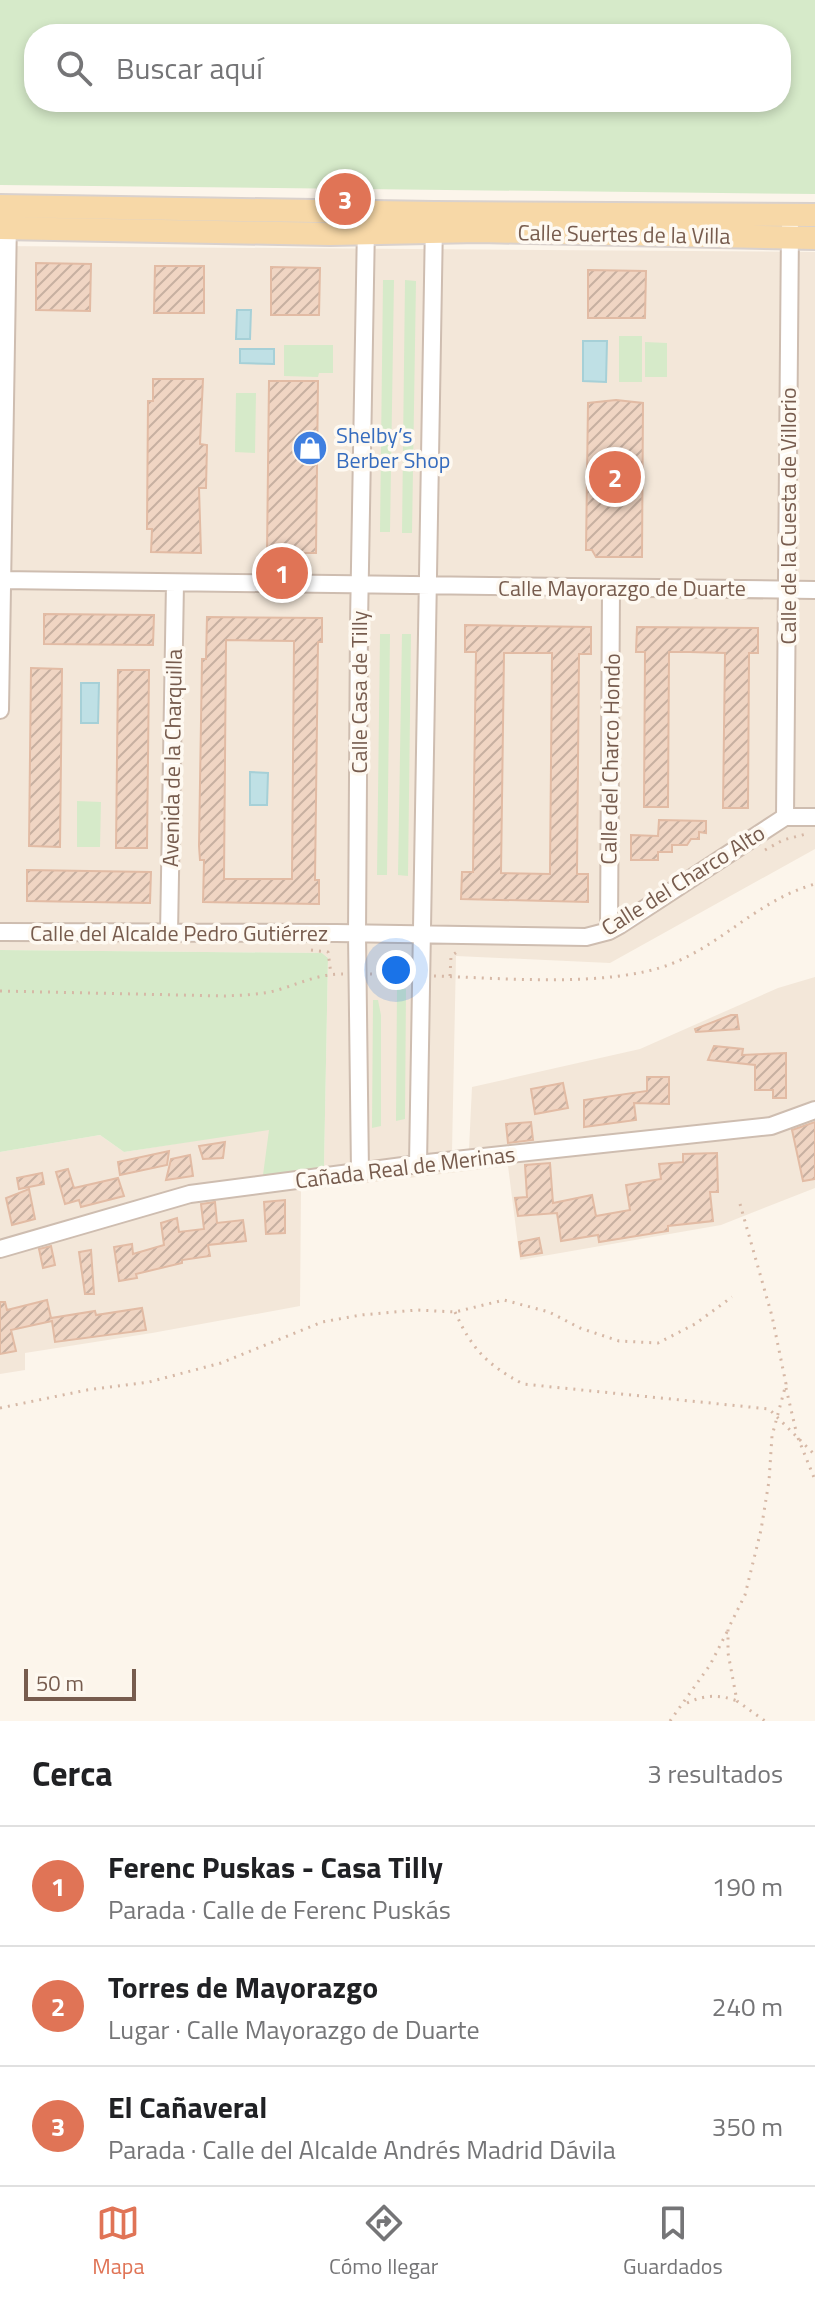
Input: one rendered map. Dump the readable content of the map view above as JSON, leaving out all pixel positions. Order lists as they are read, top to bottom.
{
  "streets": {
    "main road": ["Calle Suertes de la Villa"],
    "street": [
      "Calle de la Cuesta de Villorio",
      "Calle Mayorazgo de Duarte",
      "Calle Casa de Tilly",
      "Avenida de la Charquilla",
      "Calle del Charco Hondo",
      "Calle del Charco Alto",
      "Calle del Alcalde Pedro Gutiérrez",
      "Cañada Real de Merinas"
    ]
  },
  "crossings": [
    ["Calle Suertes de la Villa", "Calle de la Cuesta de Villorio"],
    ["Calle Suertes de la Villa", "Calle Casa de Tilly"],
    ["Calle de la Cuesta de Villorio", "Calle Mayorazgo de Duarte"],
    ["Calle de la Cuesta de Villorio", "Calle del Charco Alto"],
    ["Calle Mayorazgo de Duarte", "Calle Casa de Tilly"],
    ["Calle Mayorazgo de Duarte", "Avenida de la Charquilla"],
    ["Calle Mayorazgo de Duarte", "Calle del Charco Hondo"],
    ["Calle Casa de Tilly", "Calle del Charco Alto"],
    ["Calle Casa de Tilly", "Calle del Alcalde Pedro Gutiérrez"],
    ["Calle Casa de Tilly", "Cañada Real de Merinas"],
    ["Avenida de la Charquilla", "Calle del Alcalde Pedro Gutiérrez"],
    ["Calle del Charco Hondo", "Calle del Charco Alto"],
    ["Calle del Charco Alto", "Calle del Alcalde Pedro Gutiérrez"]
  ],
  "places": {
    "shop": ["Shelby’s Berber Shop"]
  },
  "scale_bar": "50 m",
  "page": {
    "search": "Buscar aquí",
    "pins": ["3", "2", "1"],
    "scale": "50 m",
    "heading": ["Cerca", "3 resultados"],
    "list": [
      {
        "mark": "1",
        "name": "Ferenc Puskas - Casa Tilly",
        "note": "Parada · Calle de Ferenc Puskás",
        "value": "190 m"
      },
      {
        "mark": "2",
        "name": "Torres de Mayorazgo",
        "note": "Lugar · Calle Mayorazgo de Duarte",
        "value": "240 m"
      },
      {
        "mark": "3",
        "name": "El Cañaveral",
        "note": "Parada · Calle del Alcalde Andrés Madrid Dávila",
        "value": "350 m"
      }
    ],
    "nav": ["Mapa", "Cómo llegar", "Guardados"]
  }
}
